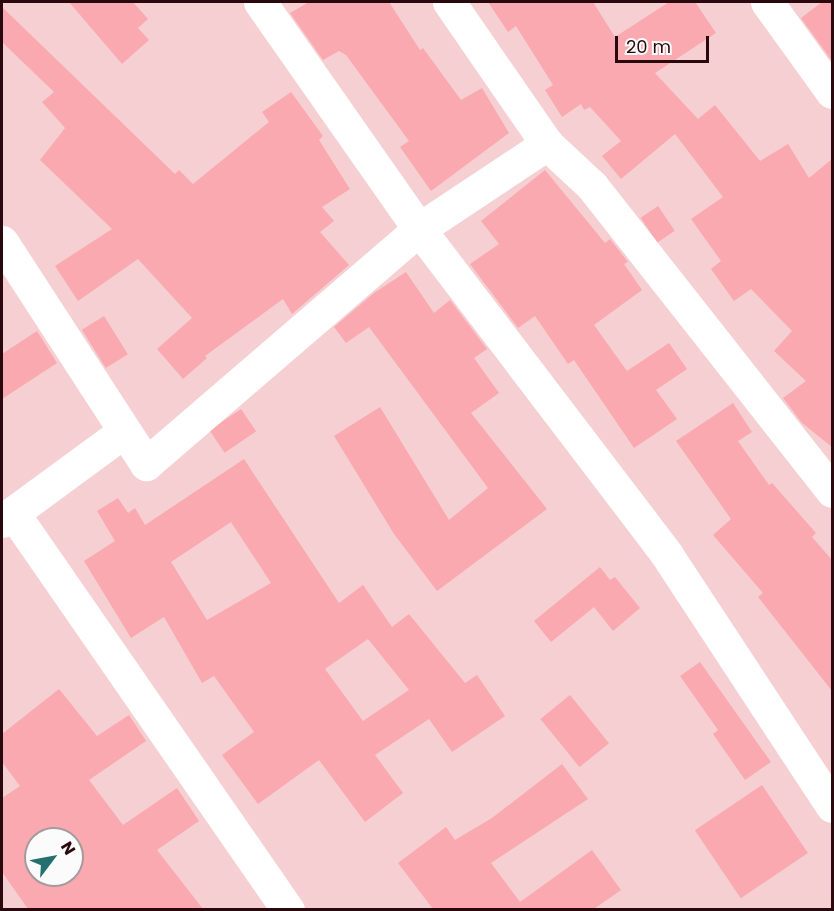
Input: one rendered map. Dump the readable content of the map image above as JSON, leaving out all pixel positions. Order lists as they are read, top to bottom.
{
  "scale_bar": "20 m",
  "north": "top right"
}
